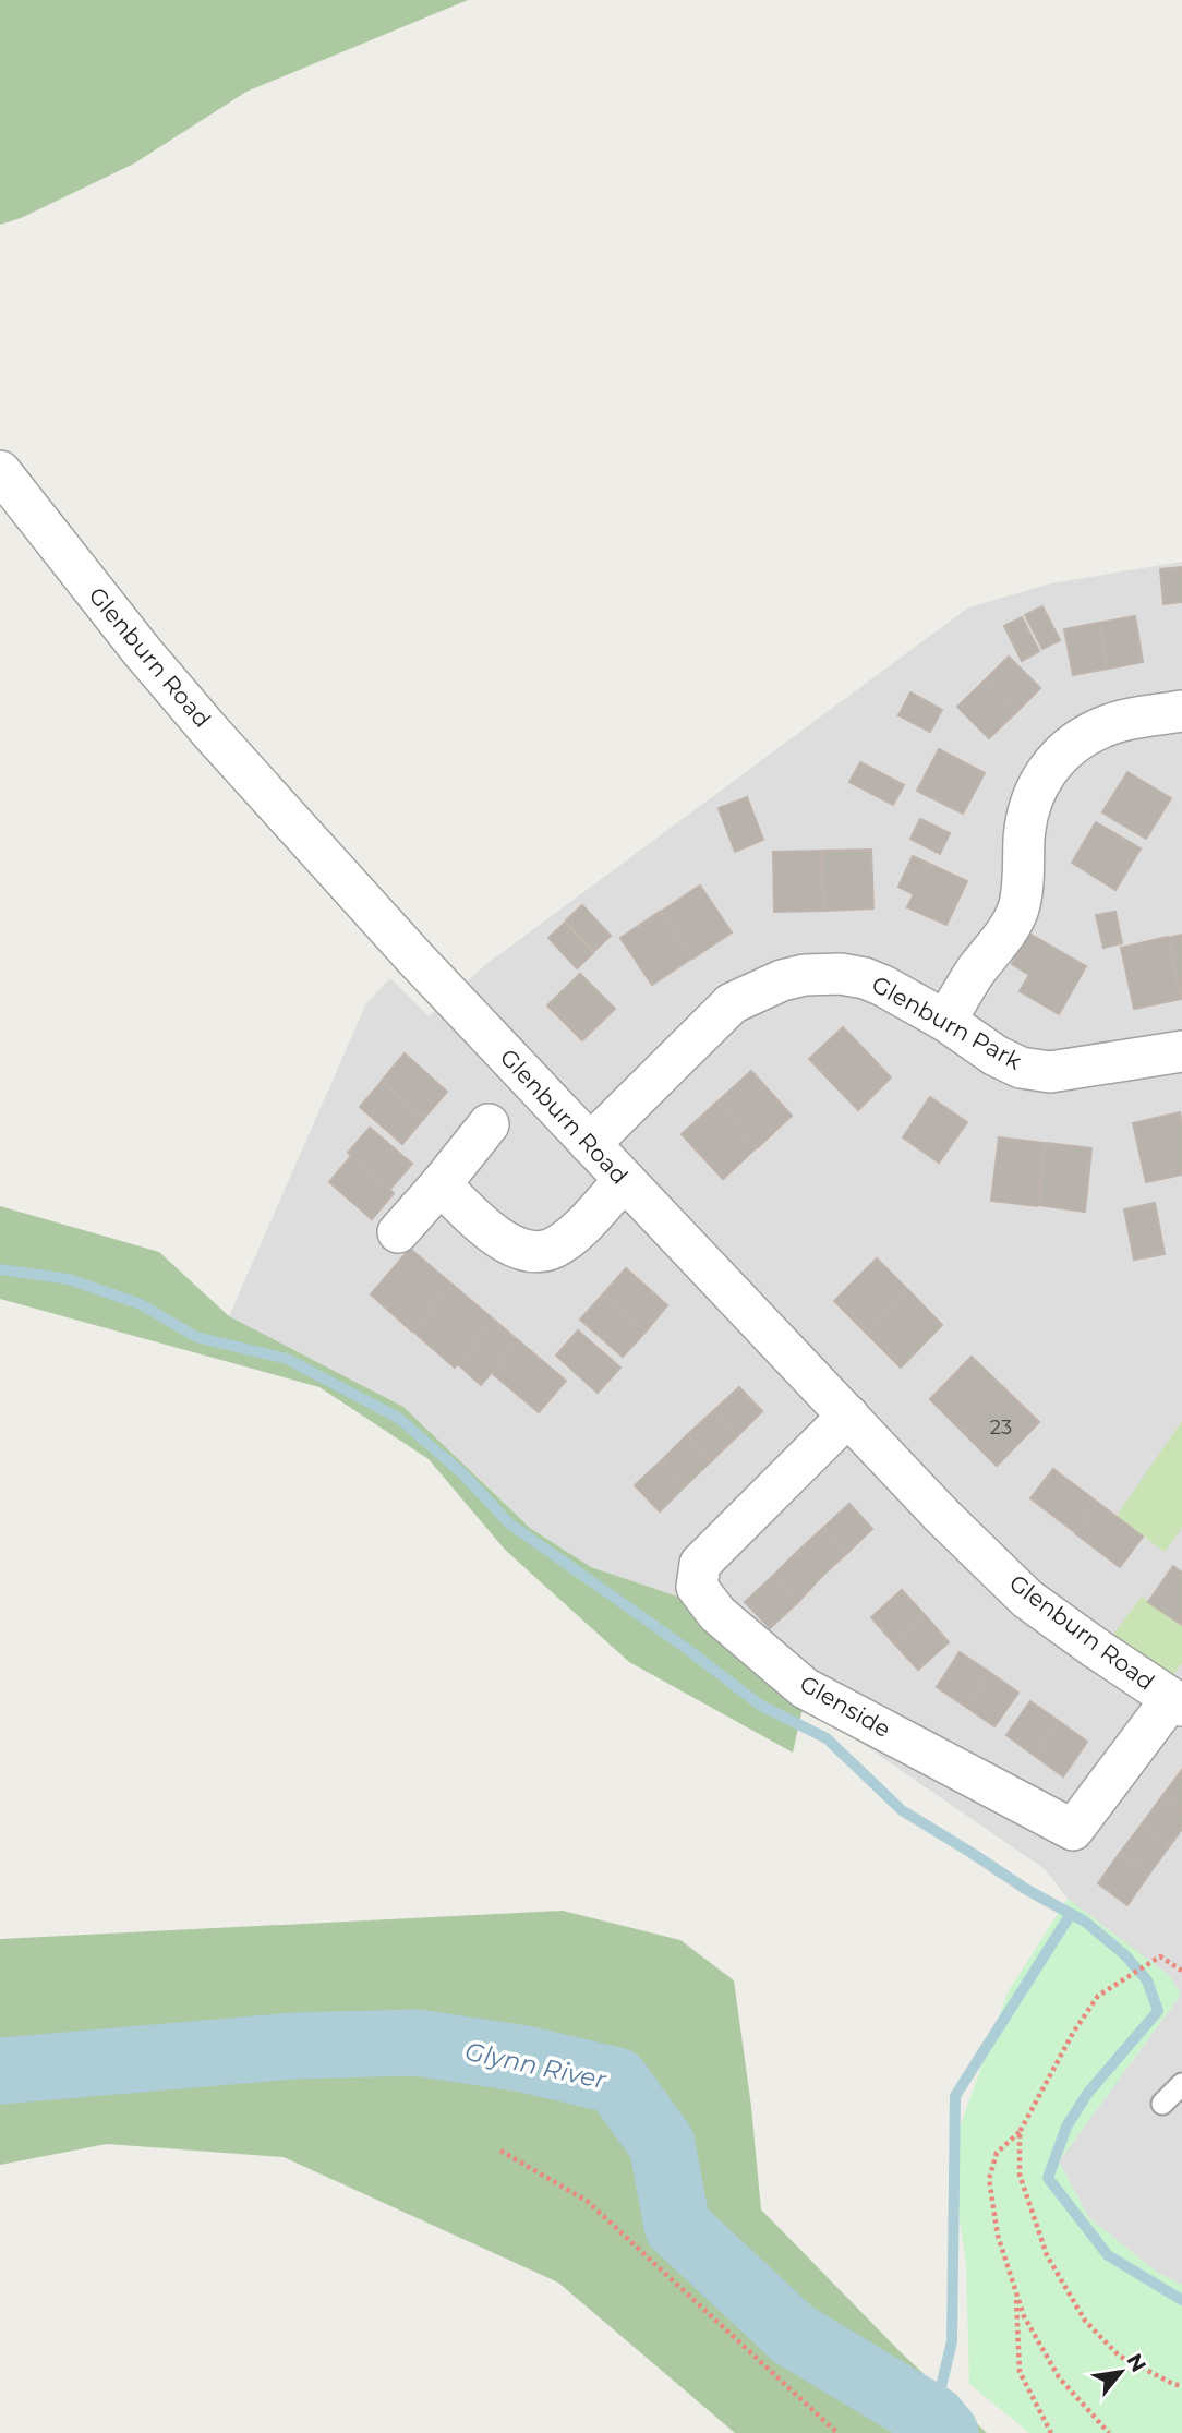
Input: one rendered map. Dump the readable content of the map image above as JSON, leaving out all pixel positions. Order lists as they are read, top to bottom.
{
  "streets": {
    "street": ["Glenburn Road", "Glenburn Park", "Glenside"]
  },
  "crossings": [
    ["Glenburn Road", "Glenburn Park"],
    ["Glenburn Road", "Glenside"]
  ],
  "water": ["Glynn River"],
  "house_numbers": ["23"],
  "north": "top right"
}
